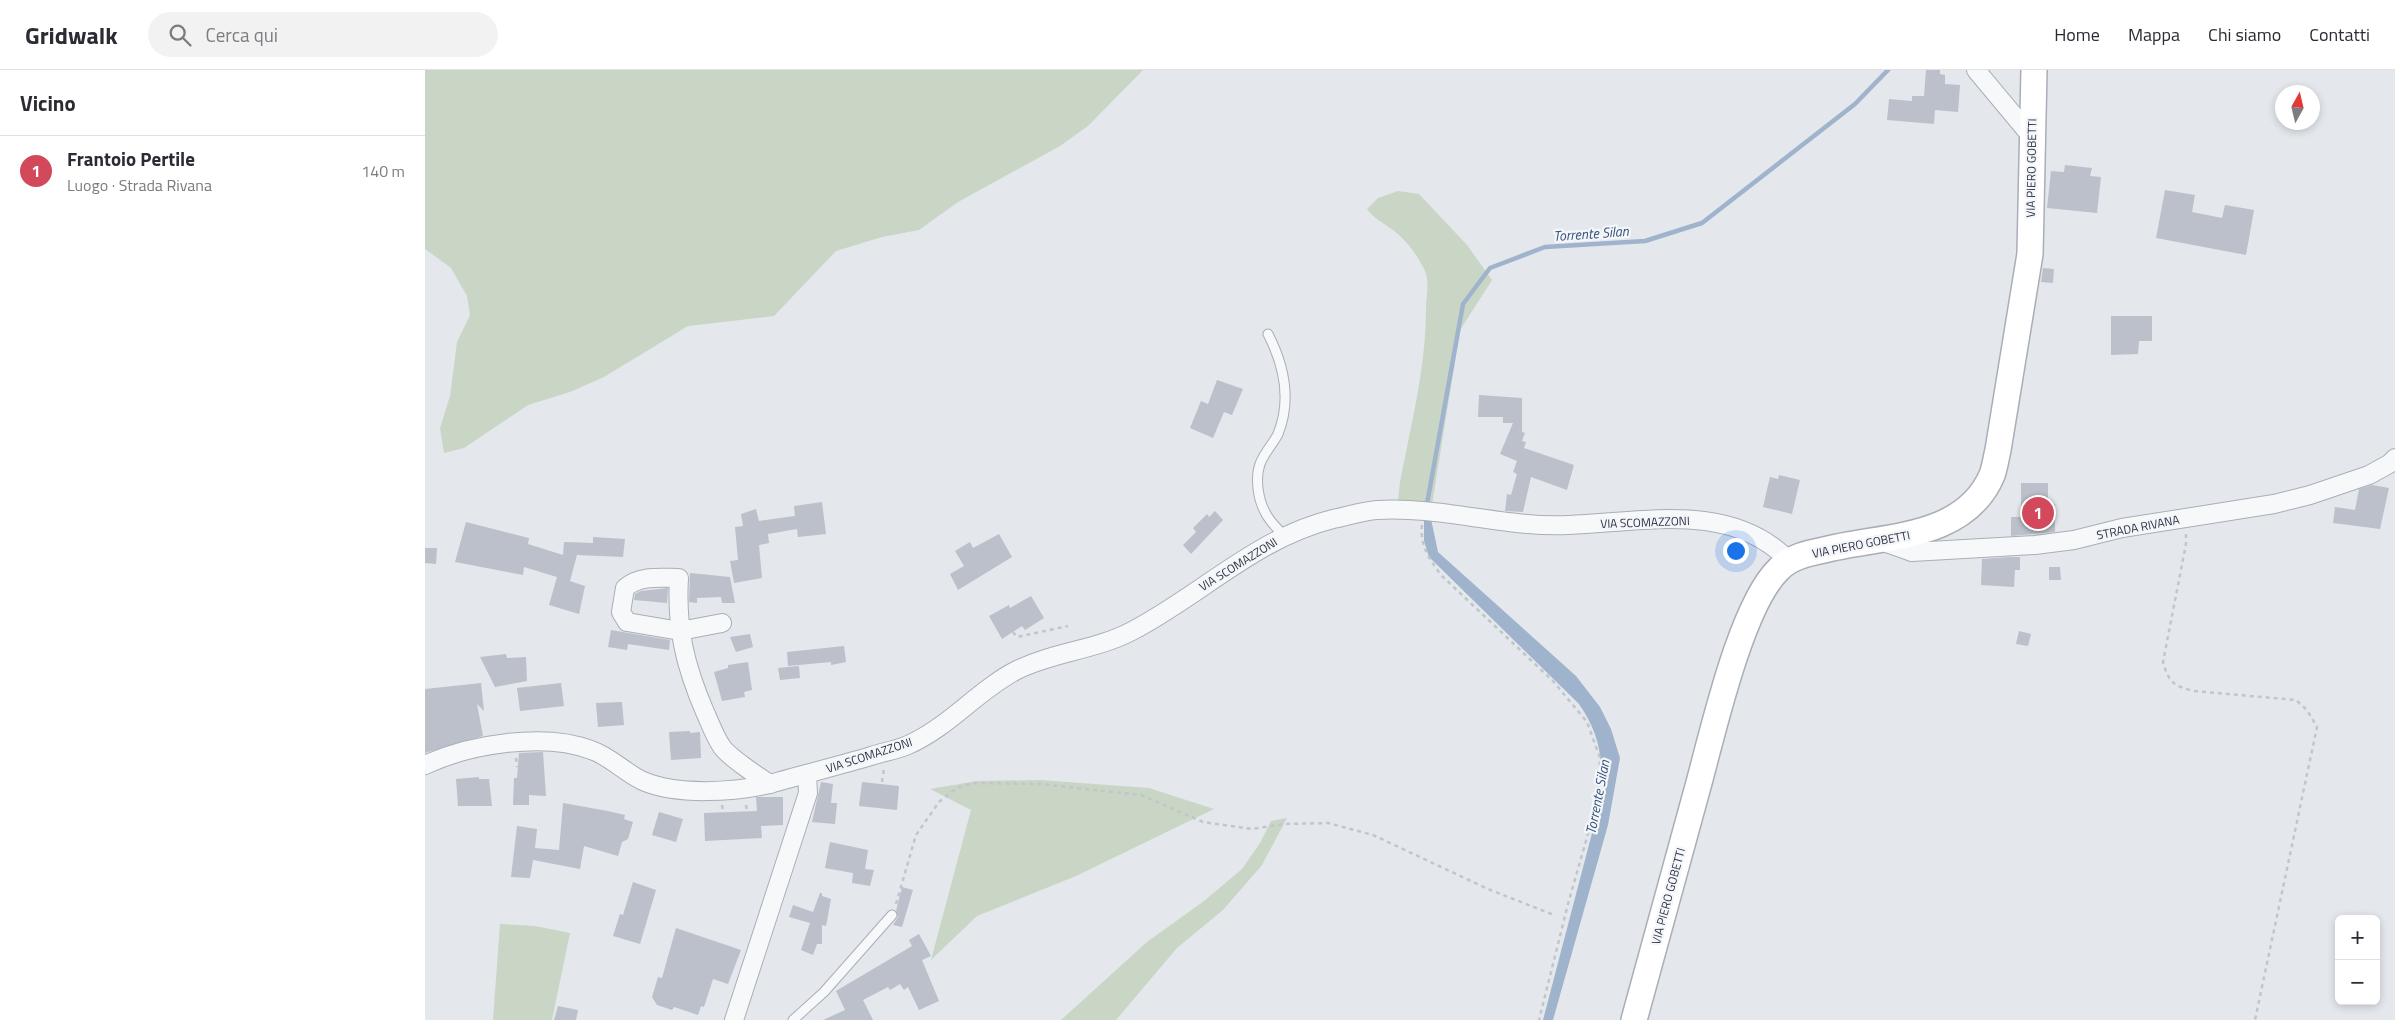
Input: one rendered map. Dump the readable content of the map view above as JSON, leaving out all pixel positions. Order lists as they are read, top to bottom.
{
  "streets": {
    "street": ["VIA PIERO GOBETTI", "VIA SCOMAZZONI", "STRADA RIVANA"]
  },
  "crossings": [
    ["VIA PIERO GOBETTI", "VIA SCOMAZZONI"],
    ["VIA PIERO GOBETTI", "STRADA RIVANA"]
  ],
  "water": ["Torrente Silan"],
  "north": "top",
  "page": {
    "header": "Gridwalk",
    "search": "Cerca qui",
    "nav": [
      "Home",
      "Mappa",
      "Chi siamo",
      "Contatti"
    ],
    "heading": "Vicino",
    "list": [
      {
        "mark": "1",
        "name": "Frantoio Pertile",
        "note": "Luogo · Strada Rivana",
        "value": "140 m"
      }
    ],
    "pins": "1",
    "map_buttons": ["+", "−"]
  }
}
